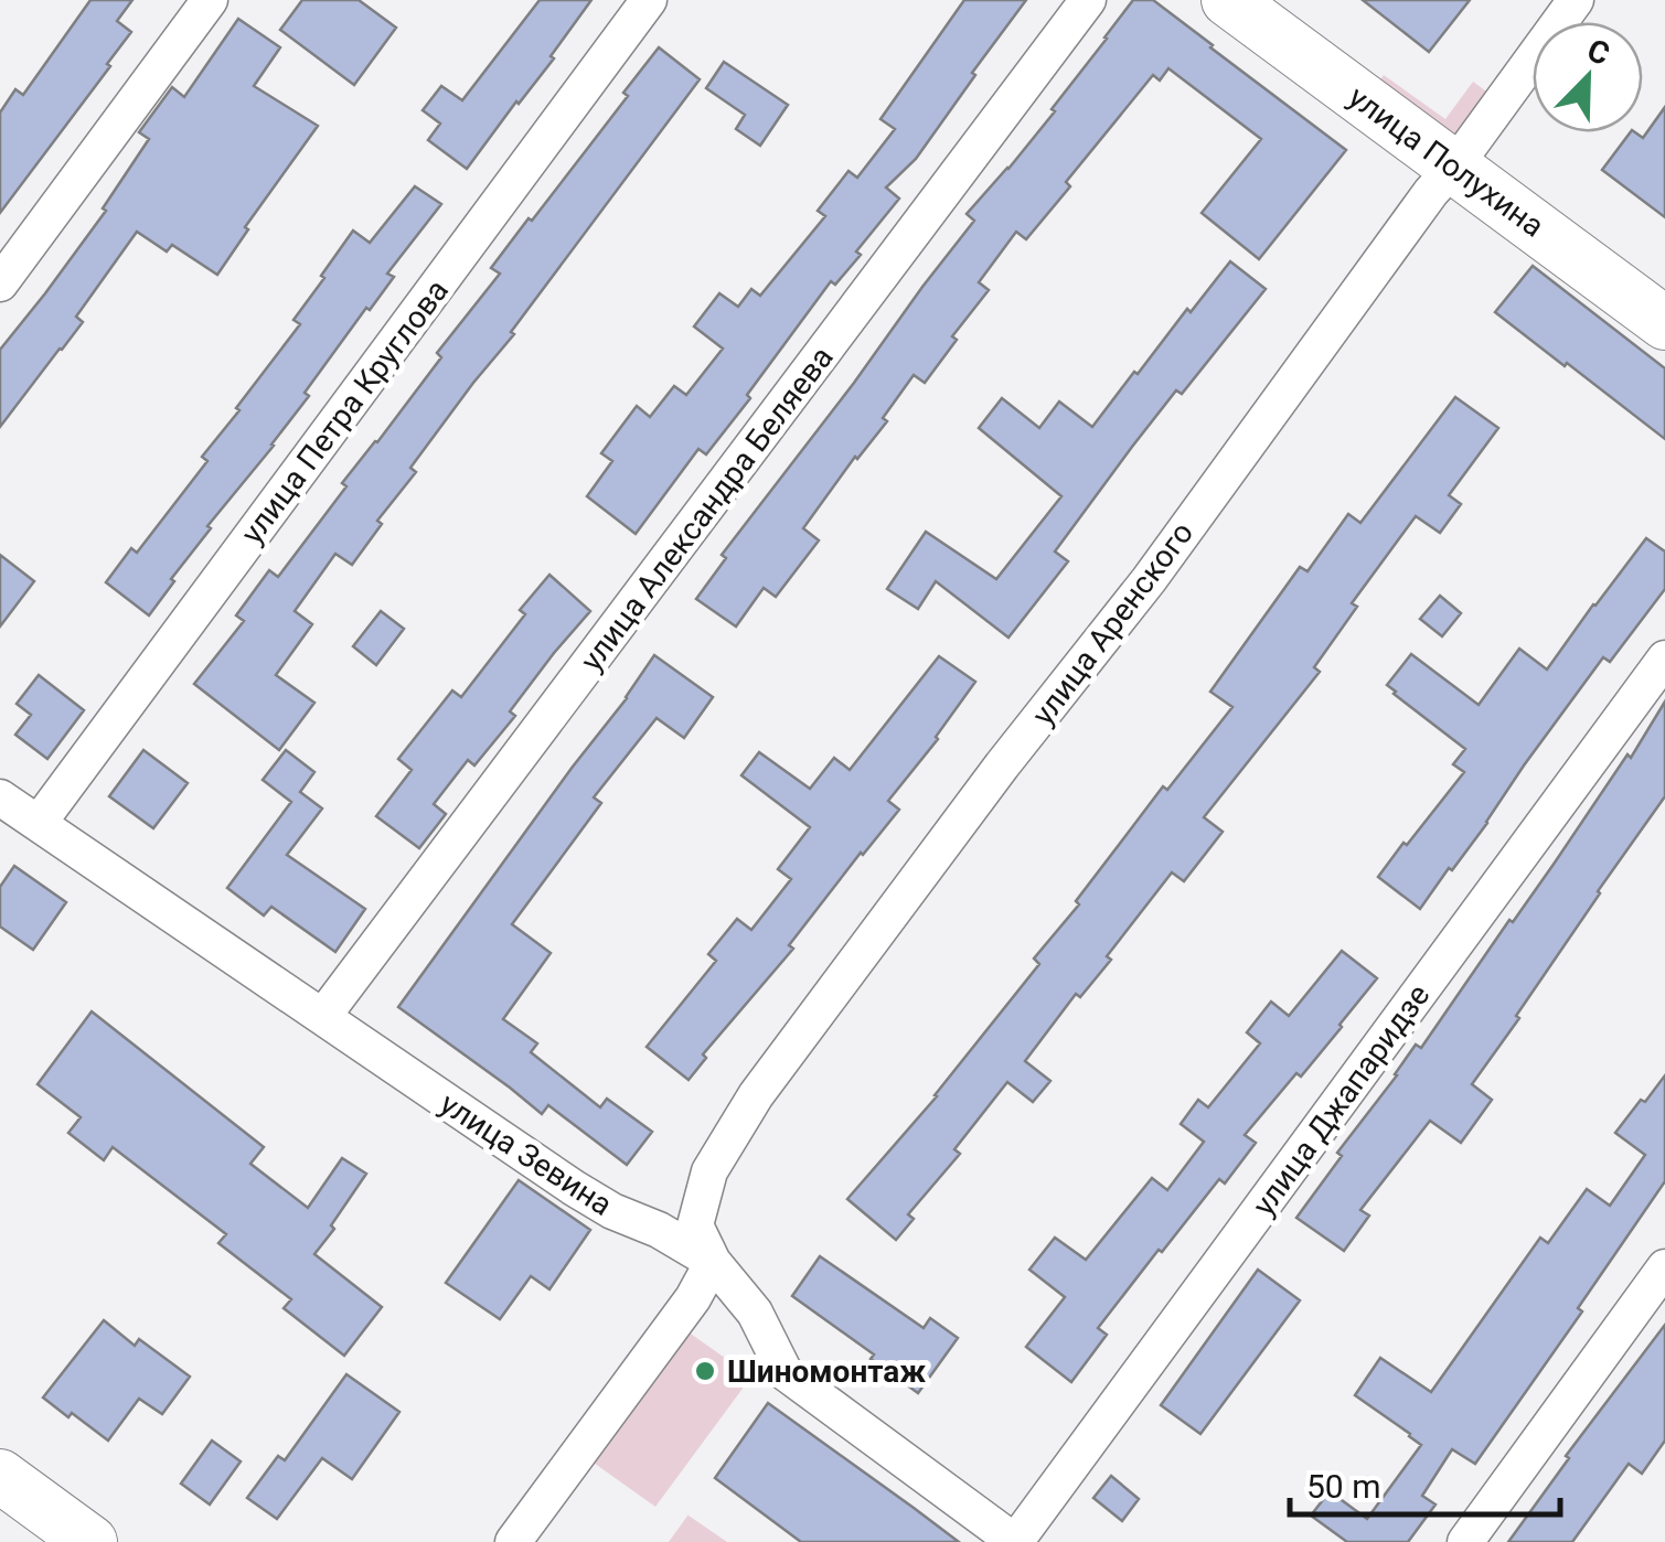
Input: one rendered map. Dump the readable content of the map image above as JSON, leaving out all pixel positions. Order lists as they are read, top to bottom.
{
  "streets": {
    "main road": ["улица Полухина"],
    "street": [
      "улица Петра Круглова",
      "улица Александра Беляева",
      "улица Аренского",
      "улица Джапаридзе",
      "улица Зевина"
    ]
  },
  "crossings": [
    ["улица Полухина", "улица Аренского"],
    ["улица Петра Круглова", "улица Зевина"],
    ["улица Александра Беляева", "улица Зевина"],
    ["улица Аренского", "улица Зевина"],
    ["улица Джапаридзе", "улица Зевина"]
  ],
  "places": ["Шиномонтаж"],
  "scale_bar": "50 m",
  "north": "top right"
}
